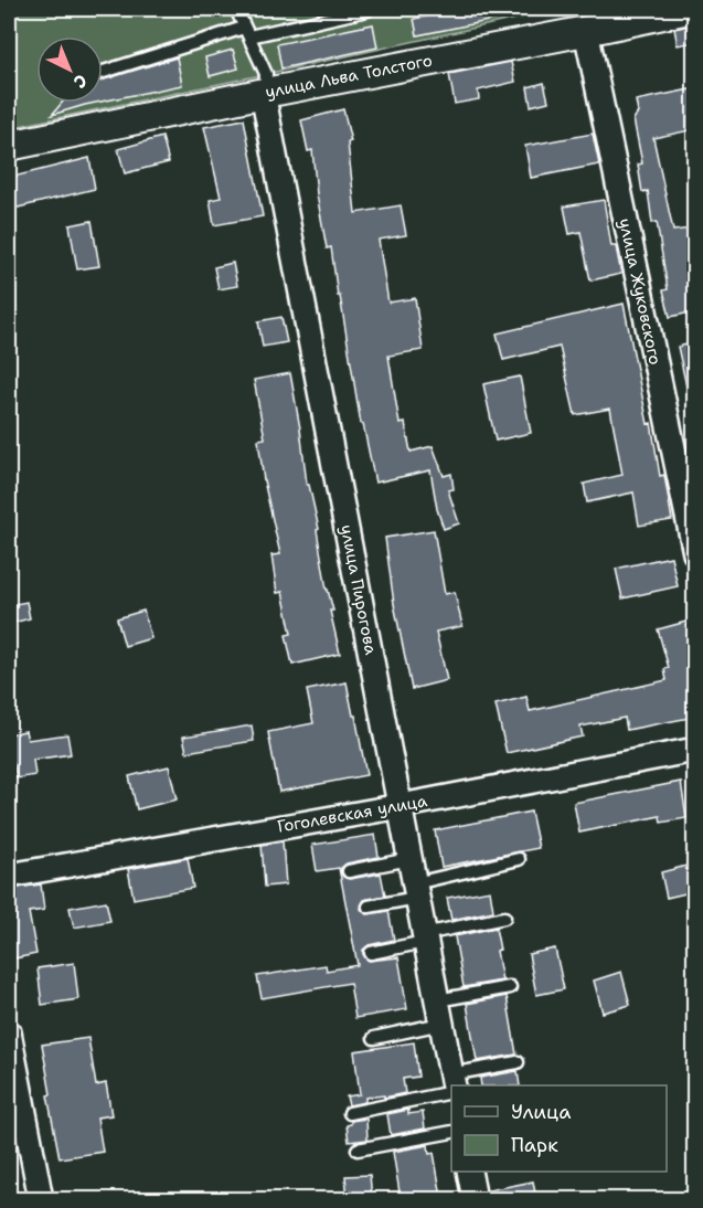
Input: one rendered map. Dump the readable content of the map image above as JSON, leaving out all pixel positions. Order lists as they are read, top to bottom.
{
  "streets": {
    "street": [
      "улица Льва Толстого",
      "улица Жуковского",
      "улица Пирогова",
      "Гоголевская улица"
    ]
  },
  "crossings": [
    ["улица Льва Толстого", "улица Жуковского"],
    ["улица Льва Толстого", "улица Пирогова"],
    ["улица Пирогова", "Гоголевская улица"]
  ],
  "legend": ["Улица", "Парк"],
  "north": "bottom right"
}
